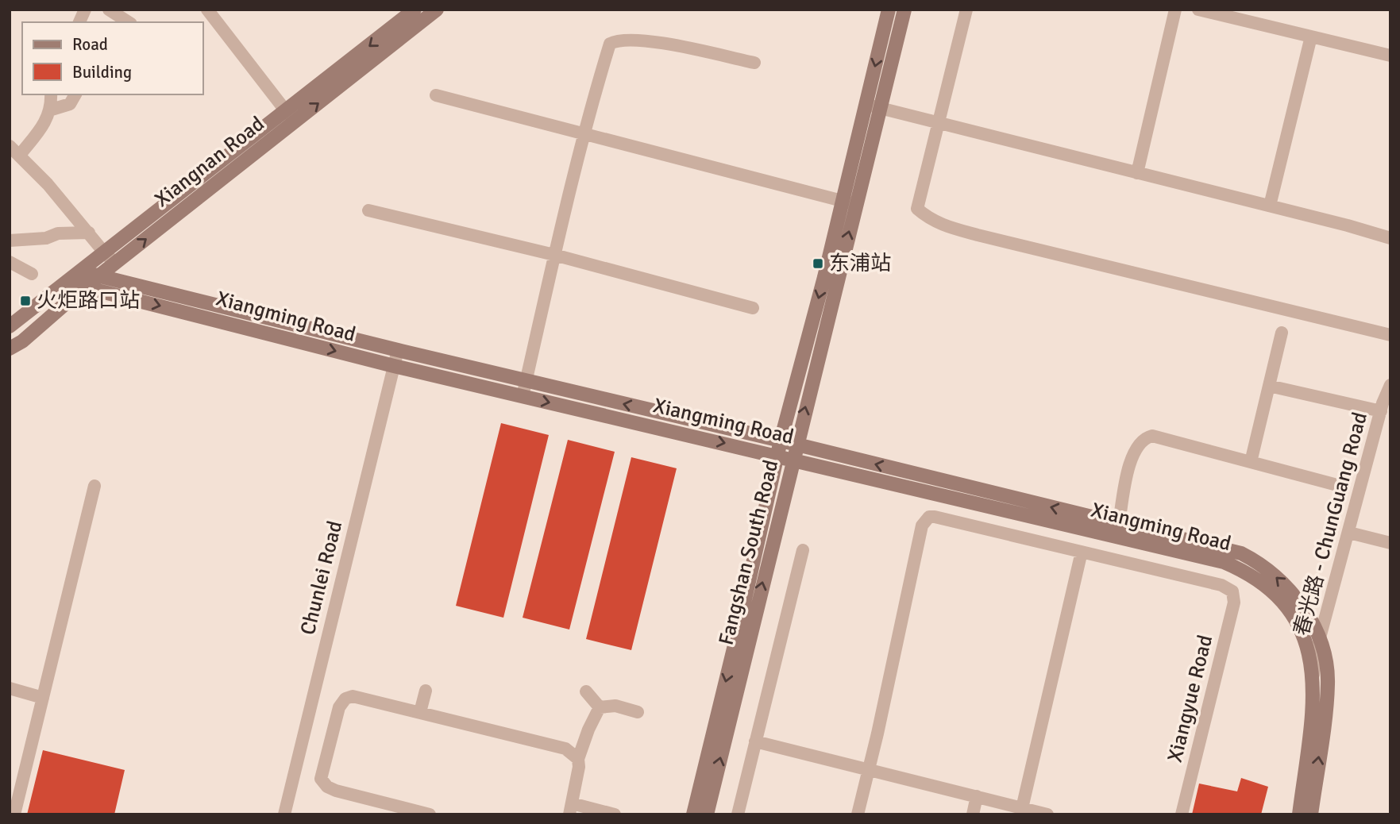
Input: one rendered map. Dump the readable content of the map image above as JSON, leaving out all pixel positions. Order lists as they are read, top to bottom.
{
  "streets": {
    "street": [
      "Xiangnan Road",
      "Xiangming Road",
      "春光路 - ChunGuang Road",
      "Fangshan South Road",
      "Chunlei Road",
      "Xiangyue Road"
    ]
  },
  "crossings": [
    ["Xiangnan Road", "Xiangming Road"],
    ["Xiangming Road", "春光路 - ChunGuang Road"],
    ["Xiangming Road", "Fangshan South Road"],
    ["Xiangming Road", "Chunlei Road"]
  ],
  "places": {
    "transit": ["东浦站", "火炬路口站"]
  },
  "legend": ["Road", "Building"]
}
